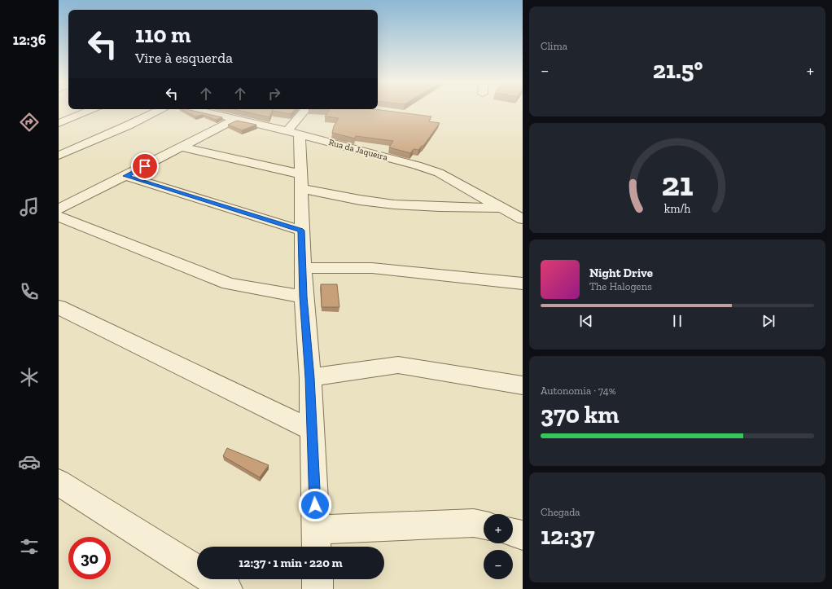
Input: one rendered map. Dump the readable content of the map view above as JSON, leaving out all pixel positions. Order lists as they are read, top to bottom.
{
  "streets": {
    "street": ["Rua da Jaqueira"]
  },
  "page": {
    "tabs": "12:36",
    "tile": [
      "Clima",
      ["Autonomia · 74%", "370 km"],
      ["Chegada", "12:37"]
    ],
    "turn": ["110 m", "Vire à esquerda"],
    "heat": ["−", "21.5°", "+"],
    "song": ["Night Drive", "The Halogens"],
    "map_buttons": ["+", "−"],
    "limit": "30",
    "trip": "12:37 · 1 min · 220 m",
    "gauge": ["21", "km/h"]
  }
}
